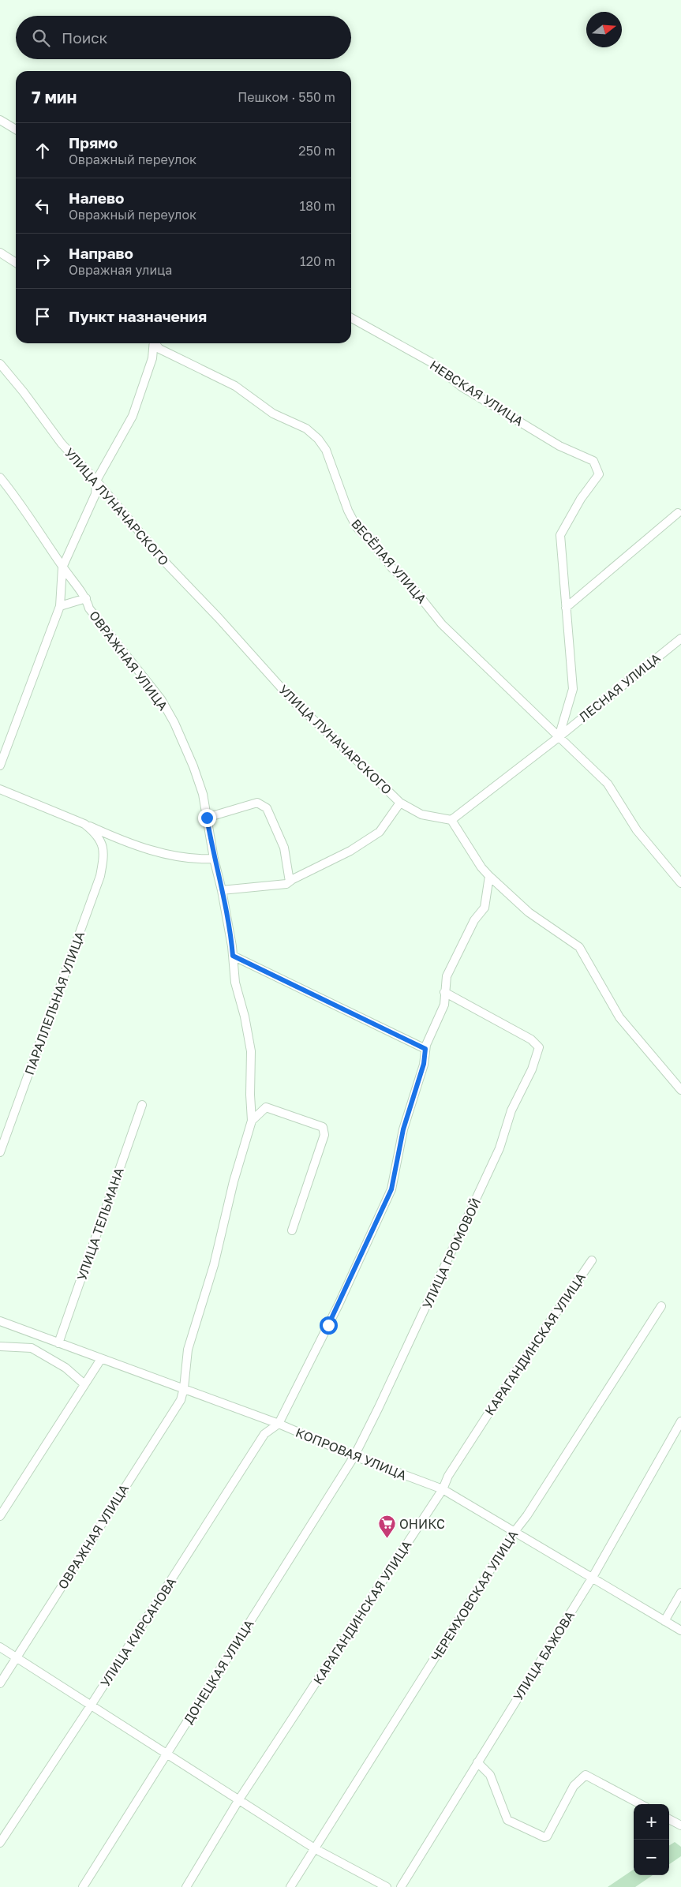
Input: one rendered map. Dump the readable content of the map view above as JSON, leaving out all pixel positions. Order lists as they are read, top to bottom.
{
  "streets": {
    "street": [
      "НЕВСКАЯ УЛИЦА",
      "УЛИЦА ЛУНАЧАРСКОГО",
      "ВЕСЁЛАЯ УЛИЦА",
      "ОВРАЖНАЯ УЛИЦА",
      "ЛЕСНАЯ УЛИЦА",
      "ПАРАЛЛЕЛЬНАЯ УЛИЦА",
      "УЛИЦА ТЕЛЬМАНА",
      "УЛИЦА ГРОМОВОЙ",
      "КАРАГАНДИНСКАЯ УЛИЦА",
      "КОПРОВАЯ УЛИЦА",
      "ЧЕРЕМХОВСКАЯ УЛИЦА",
      "УЛИЦА КИРСАНОВА",
      "УЛИЦА БАЖОВА",
      "ДОНЕЦКАЯ УЛИЦА"
    ]
  },
  "crossings": [
    ["УЛИЦА ЛУНАЧАРСКОГО", "ЛЕСНАЯ УЛИЦА"],
    ["ВЕСЁЛАЯ УЛИЦА", "ЛЕСНАЯ УЛИЦА"],
    ["ОВРАЖНАЯ УЛИЦА", "КОПРОВАЯ УЛИЦА"],
    ["УЛИЦА ТЕЛЬМАНА", "КОПРОВАЯ УЛИЦА"],
    ["УЛИЦА ГРОМОВОЙ", "КОПРОВАЯ УЛИЦА"],
    ["УЛИЦА ГРОМОВОЙ", "ДОНЕЦКАЯ УЛИЦА"],
    ["КАРАГАНДИНСКАЯ УЛИЦА", "КОПРОВАЯ УЛИЦА"],
    ["КОПРОВАЯ УЛИЦА", "ЧЕРЕМХОВСКАЯ УЛИЦА"],
    ["КОПРОВАЯ УЛИЦА", "УЛИЦА КИРСАНОВА"],
    ["КОПРОВАЯ УЛИЦА", "УЛИЦА БАЖОВА"],
    ["КОПРОВАЯ УЛИЦА", "ДОНЕЦКАЯ УЛИЦА"]
  ],
  "places": {
    "supermarket": ["ОНИКС"]
  },
  "north": "right",
  "page": {
    "search": "Поиск",
    "heading": ["7 мин", "Пешком · 550 m"],
    "list": [
      ["Прямо", "Овражный переулок", "250 m"],
      ["Налево", "Овражный переулок", "180 m"],
      ["Направо", "Овражная улица", "120 m"],
      "Пункт назначения"
    ],
    "map_buttons": ["+", "−"]
  }
}
